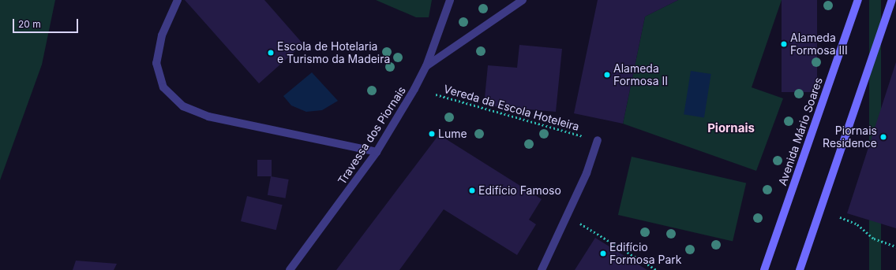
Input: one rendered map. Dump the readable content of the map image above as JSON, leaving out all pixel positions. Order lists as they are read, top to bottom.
{
  "streets": {
    "main road": ["Avenida Mário Soares"],
    "street": ["Travessa dos Piornais"],
    "path": ["Vereda da Escola Hoteleira"]
  },
  "districts": ["Piornais"],
  "places": [
    "Alameda Formosa III",
    "Escola de Hotelaria e Turismo da Madeira",
    "Alameda Formosa II",
    "Lume",
    "Piornais Residence",
    "Edifício Famoso",
    "Edifício Formosa Park"
  ],
  "scale_bar": "20 m"
}
